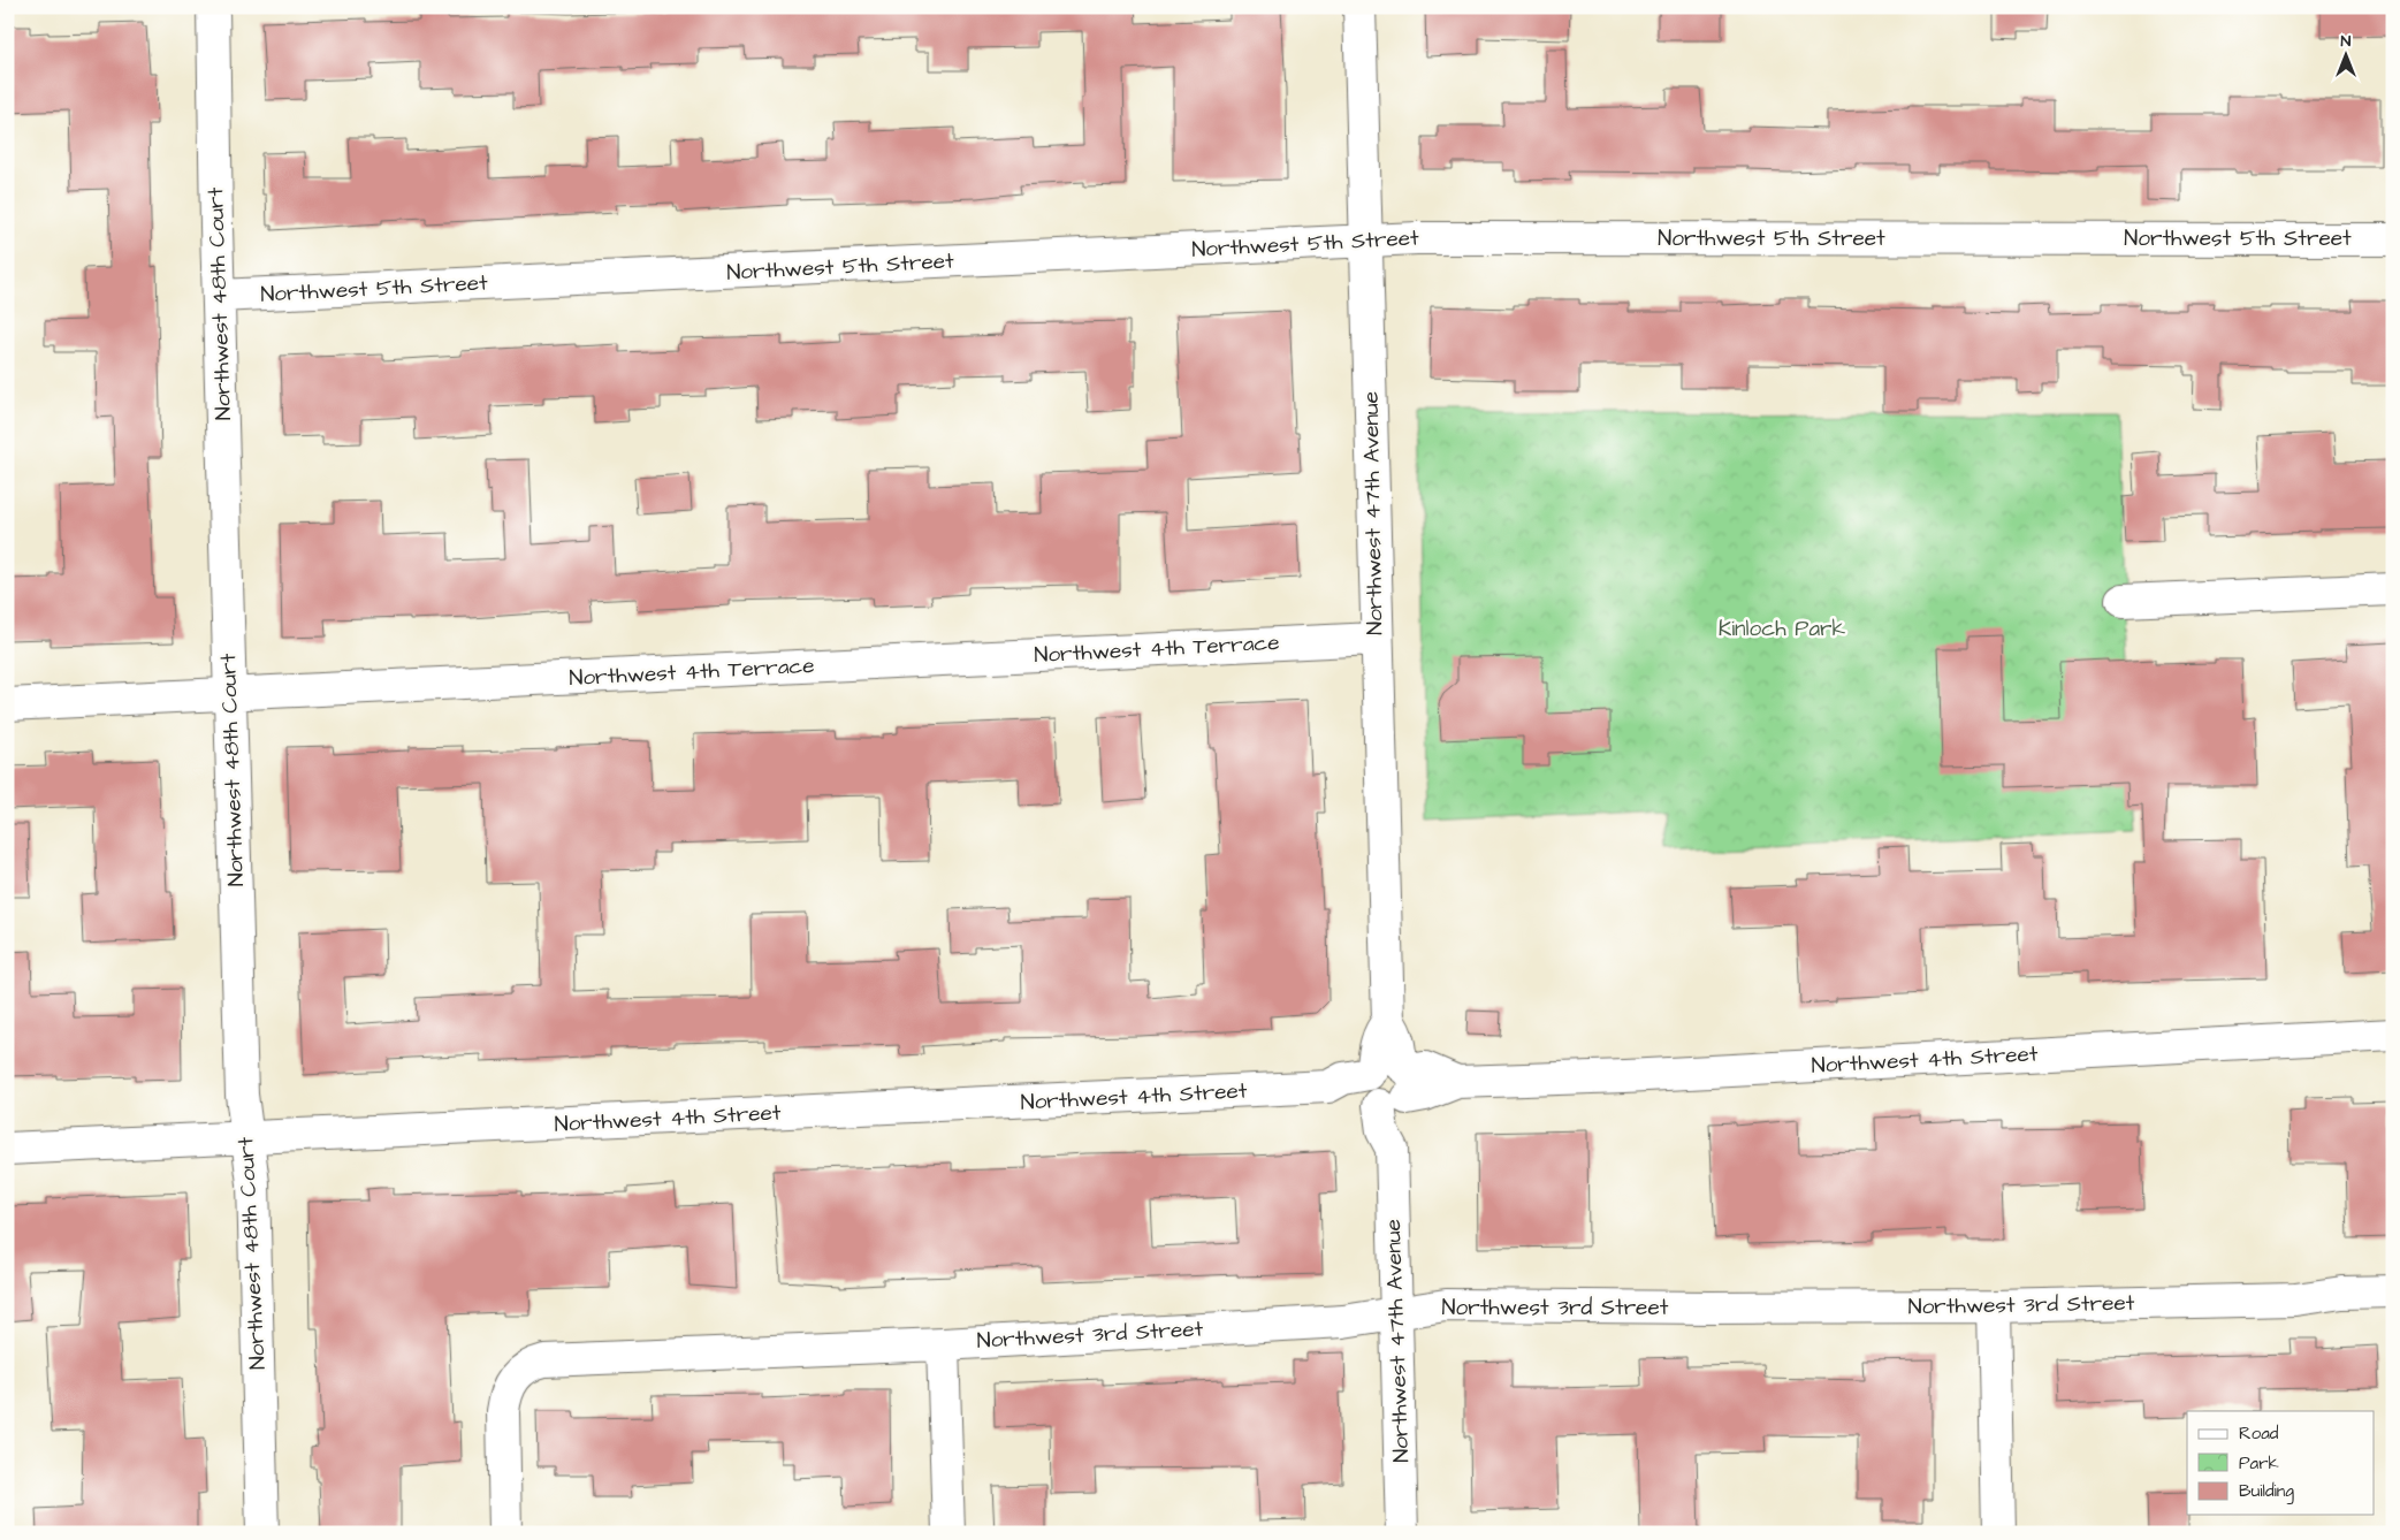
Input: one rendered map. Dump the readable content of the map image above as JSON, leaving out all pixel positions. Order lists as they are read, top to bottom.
{
  "streets": {
    "street": [
      "Northwest 5th Street",
      "Northwest 48th Court",
      "Northwest 47th Avenue",
      "Northwest 4th Terrace",
      "Northwest 4th Street",
      "Northwest 3rd Street"
    ]
  },
  "crossings": [
    ["Northwest 5th Street", "Northwest 48th Court"],
    ["Northwest 5th Street", "Northwest 47th Avenue"],
    ["Northwest 48th Court", "Northwest 4th Terrace"],
    ["Northwest 48th Court", "Northwest 4th Street"],
    ["Northwest 47th Avenue", "Northwest 4th Terrace"],
    ["Northwest 47th Avenue", "Northwest 4th Street"],
    ["Northwest 47th Avenue", "Northwest 3rd Street"]
  ],
  "parks": ["Kinloch Park"],
  "legend": ["Road", "Park", "Building"],
  "north": "top"
}
